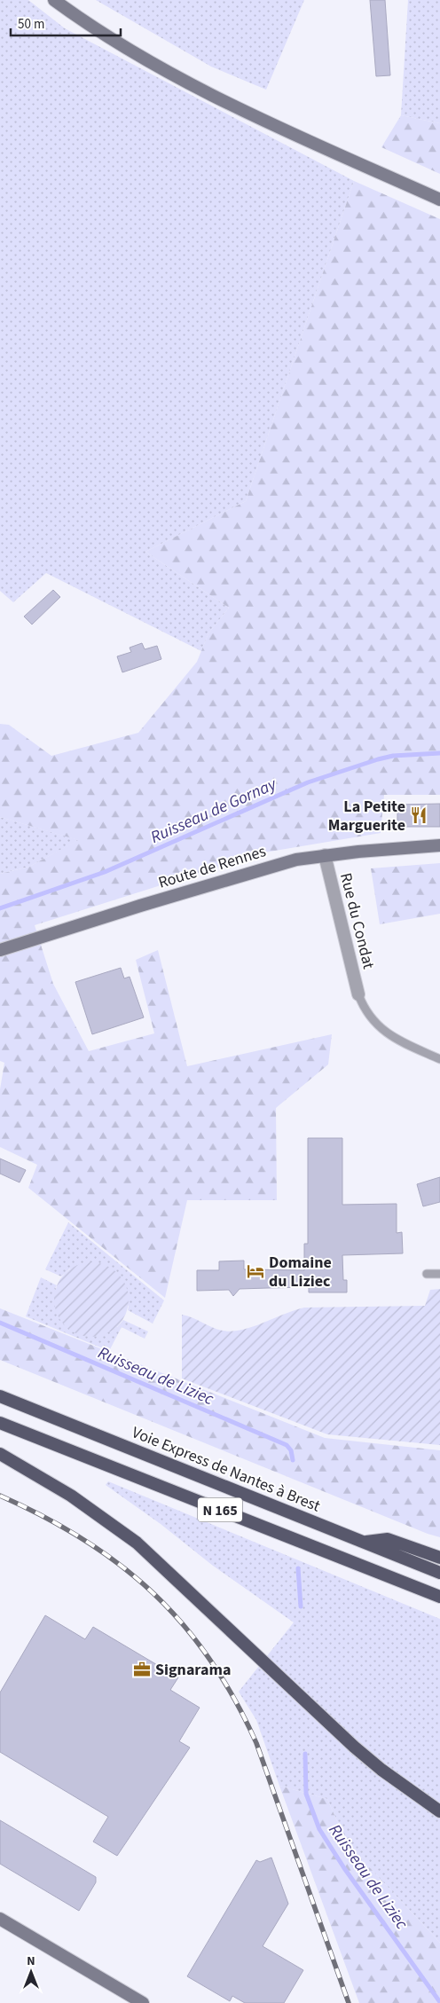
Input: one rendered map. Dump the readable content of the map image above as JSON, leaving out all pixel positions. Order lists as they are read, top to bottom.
{
  "streets": {
    "highway": ["Voie Express de Nantes à Brest", "N 165"],
    "main road": ["Route de Rennes"],
    "street": ["Rue du Condat"]
  },
  "crossings": [
    ["Route de Rennes", "Rue du Condat"]
  ],
  "water": ["Ruisseau de Gornay", "Ruisseau de Liziec"],
  "places": {
    "restaurant": ["La Petite Marguerite"],
    "hotel": ["Domaine du Liziec"],
    "office": ["Signarama"]
  },
  "scale_bar": "50 m",
  "north": "top"
}
